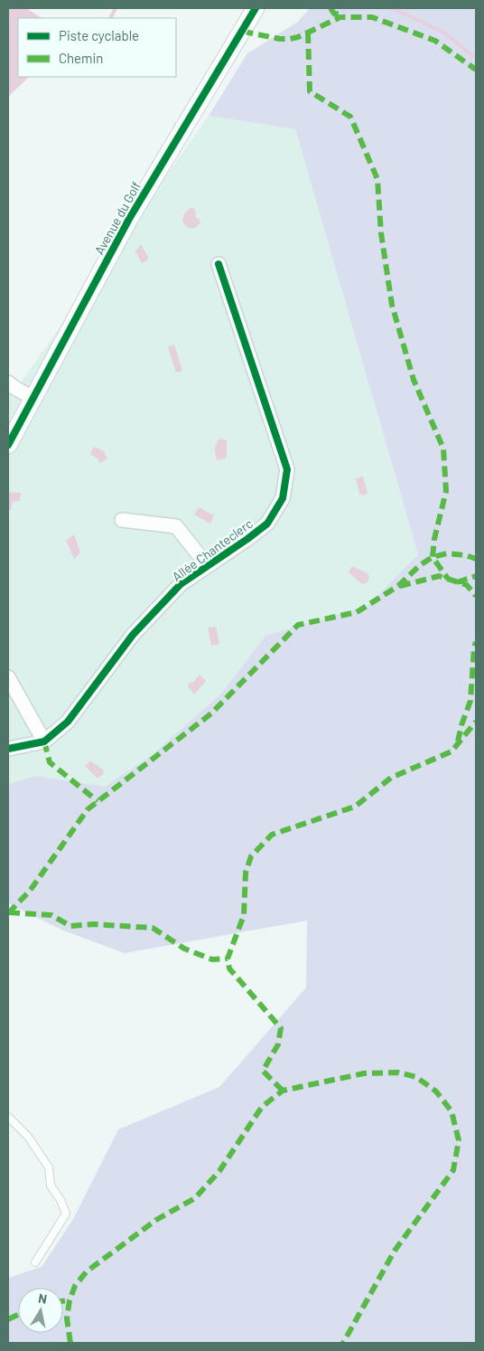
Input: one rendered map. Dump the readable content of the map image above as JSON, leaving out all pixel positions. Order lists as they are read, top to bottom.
{
  "streets": {
    "street": ["Avenue du Golf", "Allée Chanteclerc"]
  },
  "legend": ["Piste cyclable", "Chemin"],
  "north": "top"
}
